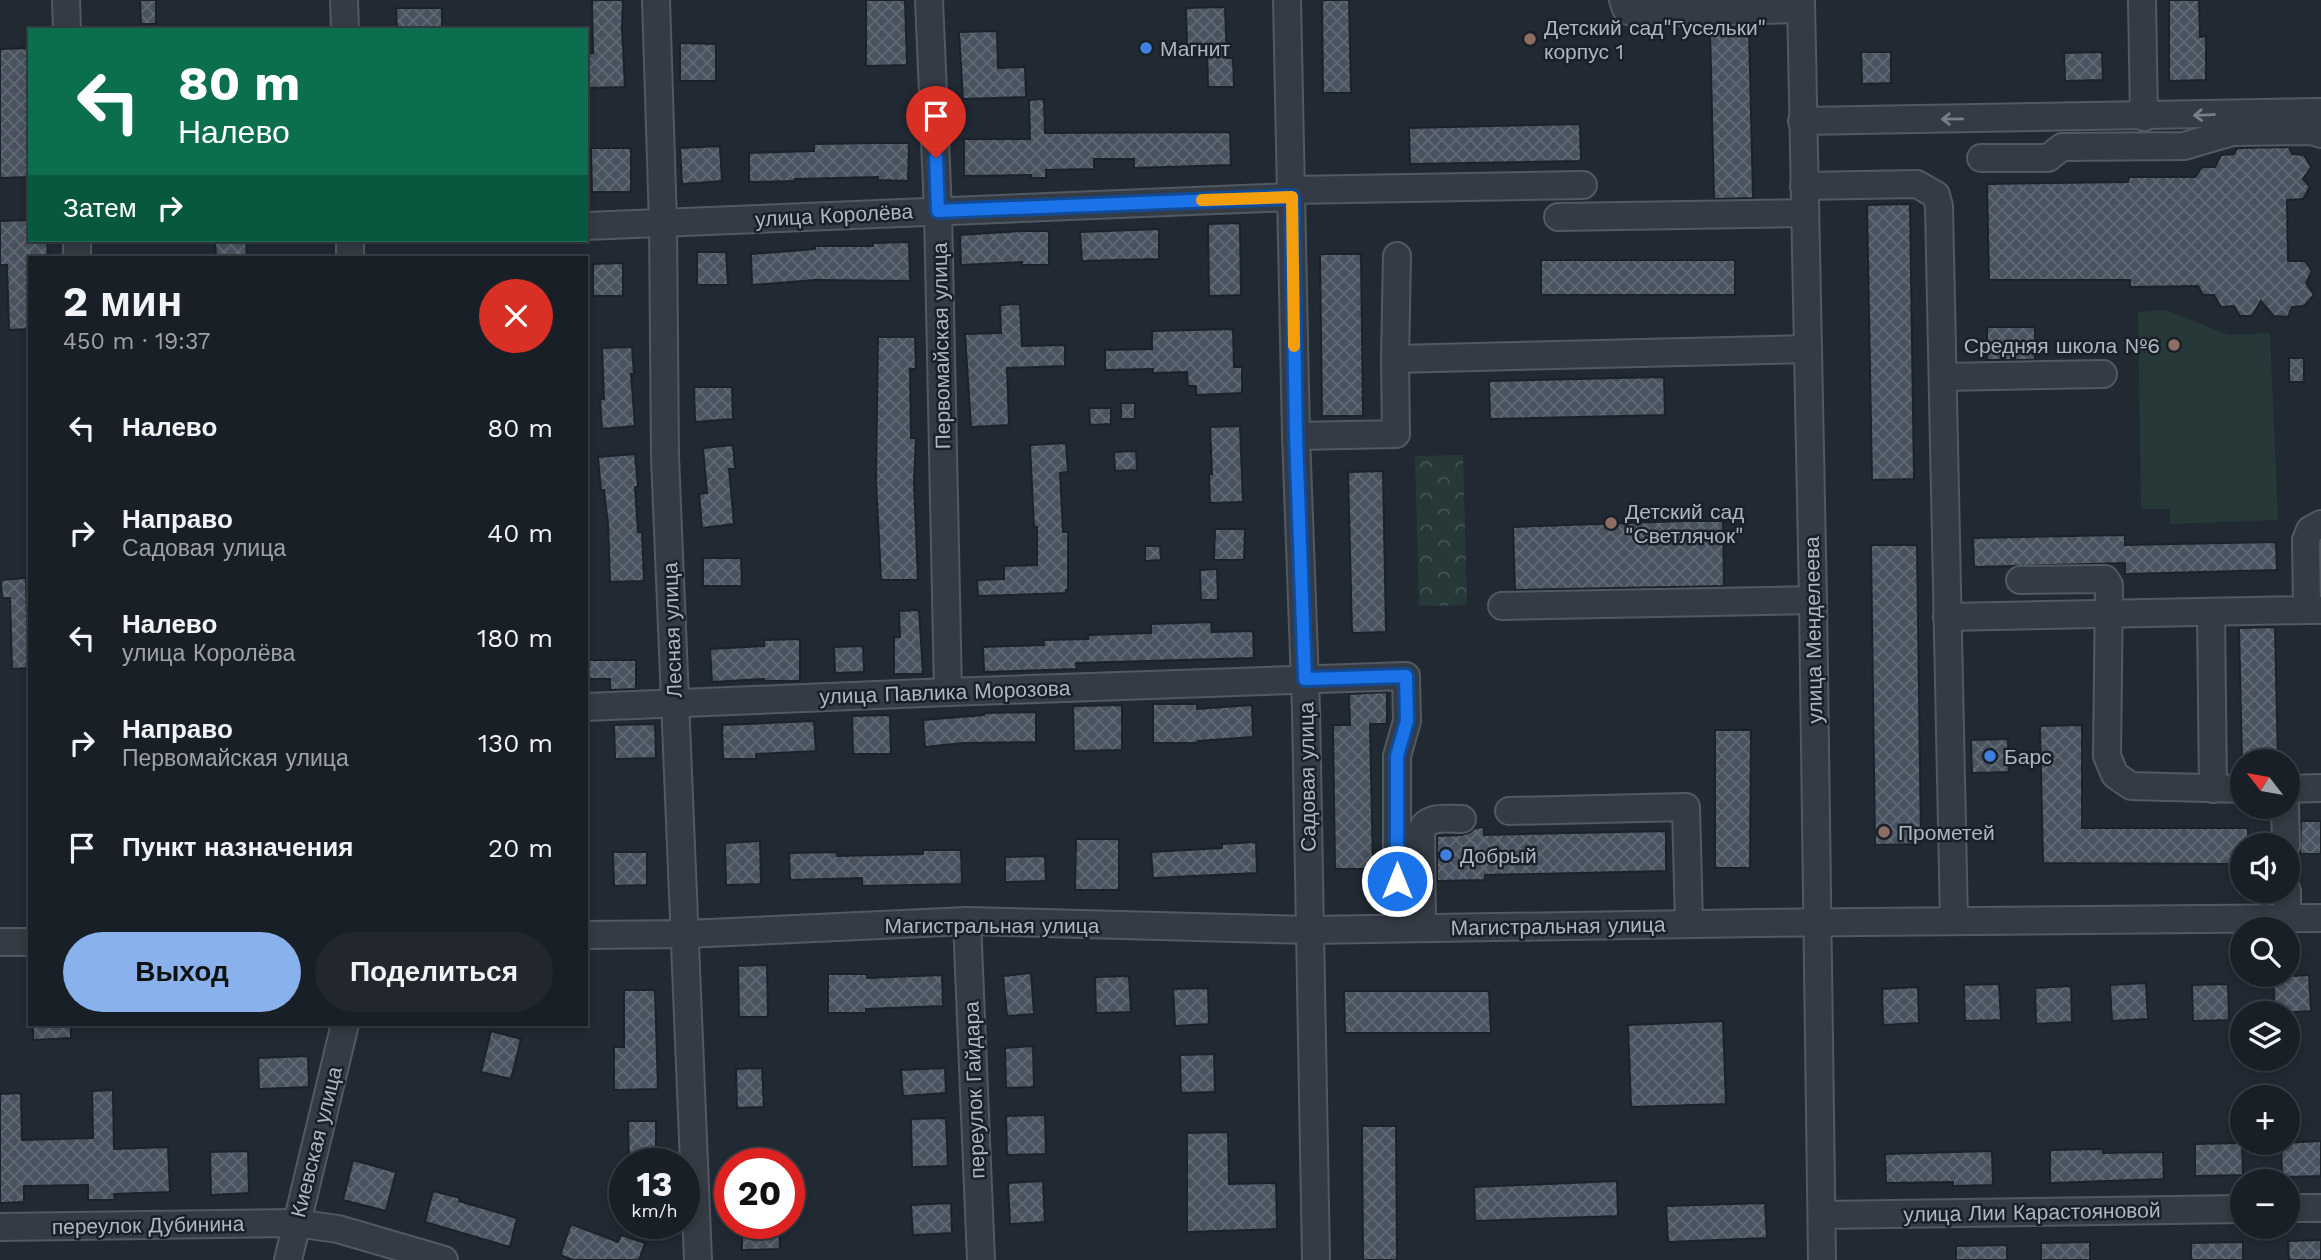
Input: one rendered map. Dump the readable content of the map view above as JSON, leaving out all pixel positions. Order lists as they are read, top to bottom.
{
  "streets": {
    "street": [
      "улица Королёва",
      "Первомайская улица",
      "Лесная улица",
      "улица Менделеева",
      "улица Павлика Морозова",
      "Садовая улица",
      "Магистральная улица",
      "переулок Гайдара",
      "Киевская улица",
      "улица Лии Карастояновой",
      "переулок Дубинина"
    ]
  },
  "crossings": [
    ["улица Королёва", "Первомайская улица"],
    ["улица Королёва", "Лесная улица"],
    ["улица Королёва", "Садовая улица"],
    ["Первомайская улица", "улица Павлика Морозова"],
    ["Лесная улица", "улица Павлика Морозова"],
    ["Лесная улица", "Магистральная улица"],
    ["улица Менделеева", "Магистральная улица"],
    ["улица Менделеева", "улица Лии Карастояновой"],
    ["улица Павлика Морозова", "Садовая улица"],
    ["улица Павлика Морозова", "Магистральная улица"],
    ["Садовая улица", "Магистральная улица"],
    ["Магистральная улица", "переулок Гайдара"],
    ["Киевская улица", "переулок Дубинина"]
  ],
  "places": [
    "Детский сад\"Гусельки\" корпус 1",
    "Магнит",
    "Средняя школа №6",
    "Детский сад \"Светлячок\"",
    "Барс",
    "Прометей",
    "Добрый"
  ],
  "north": "top left",
  "page": {
    "turn": ["80 m", "Налево"],
    "then": "Затем",
    "heading": ["2 мин", "450 m · 19:37"],
    "list": [
      {
        "name": "Налево",
        "value": "80 m"
      },
      {
        "name": "Направо",
        "note": "Садовая улица",
        "value": "40 m"
      },
      {
        "name": "Налево",
        "note": "улица Королёва",
        "value": "180 m"
      },
      {
        "name": "Направо",
        "note": "Первомайская улица",
        "value": "130 m"
      },
      {
        "name": "Пункт назначения",
        "value": "20 m"
      }
    ],
    "map_buttons": ["+", "−"],
    "buttons": ["Выход", "Поделиться"],
    "speed": "13 km/h",
    "limit": "20"
  }
}
